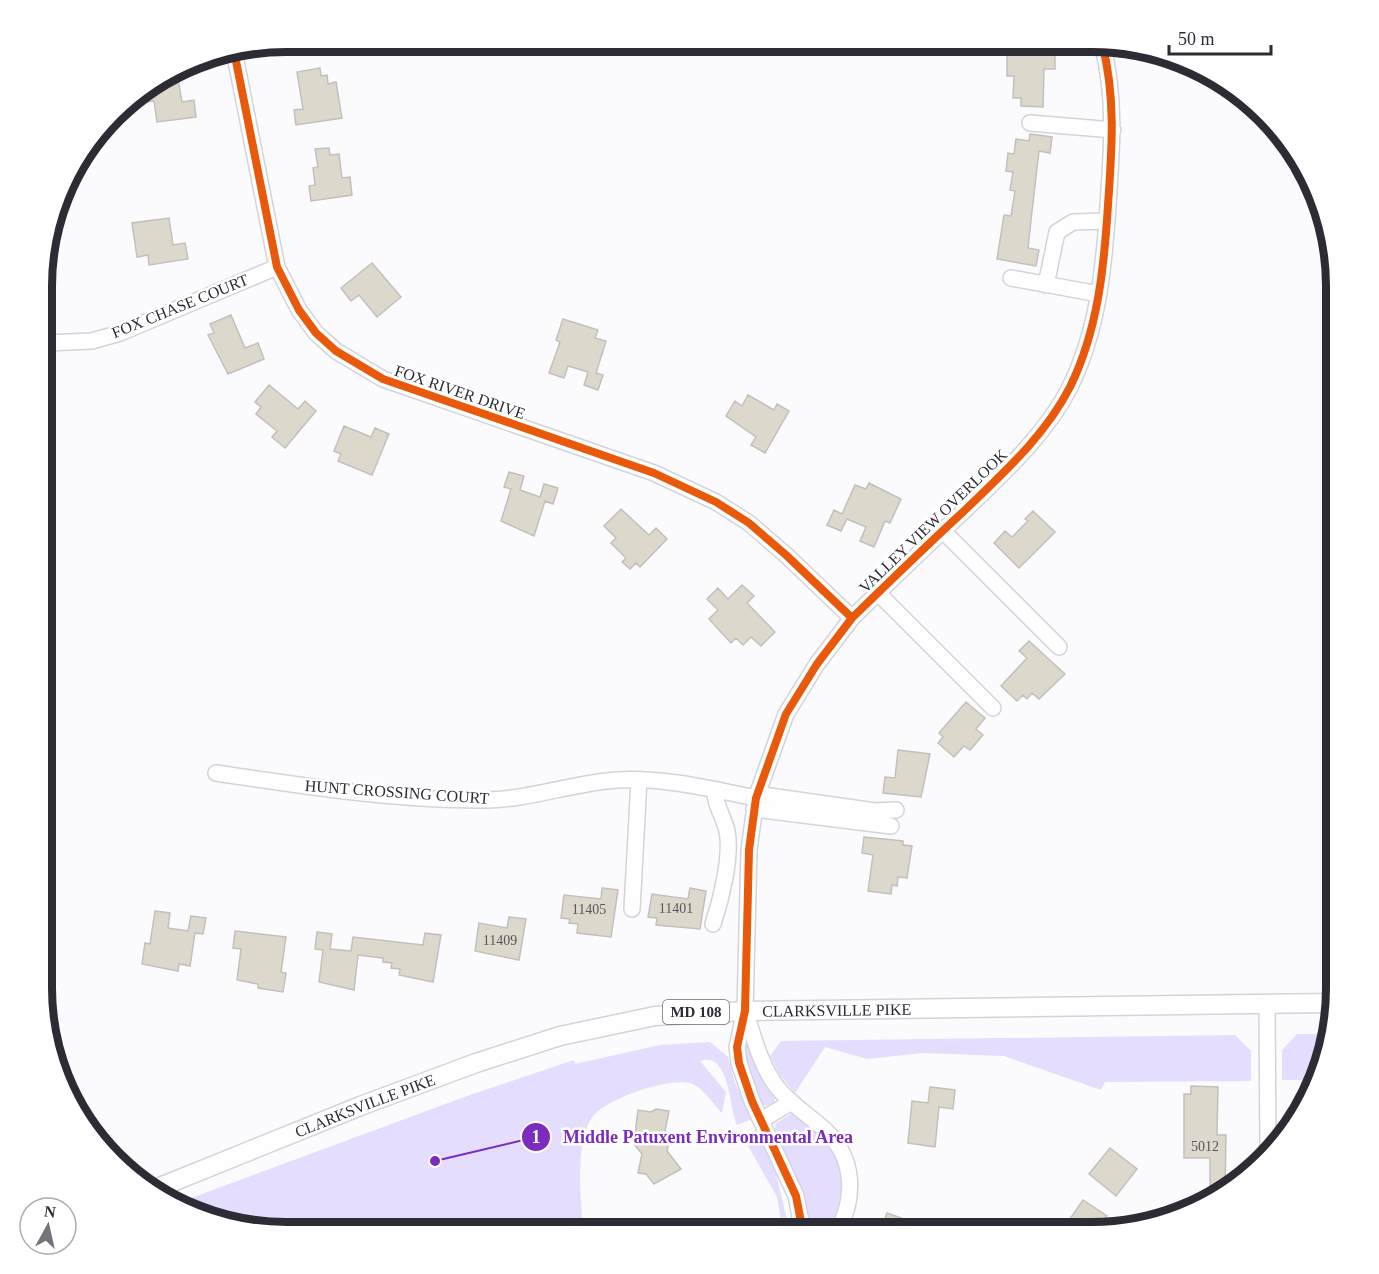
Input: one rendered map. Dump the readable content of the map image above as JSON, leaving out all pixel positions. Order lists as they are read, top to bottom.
{
  "streets": {
    "main road": ["CLARKSVILLE PIKE", "MD 108"],
    "street": [
      "FOX CHASE COURT",
      "FOX RIVER DRIVE",
      "VALLEY VIEW OVERLOOK",
      "HUNT CROSSING COURT"
    ]
  },
  "crossings": [
    ["FOX CHASE COURT", "FOX RIVER DRIVE"],
    ["FOX RIVER DRIVE", "VALLEY VIEW OVERLOOK"],
    ["VALLEY VIEW OVERLOOK", "HUNT CROSSING COURT"],
    ["VALLEY VIEW OVERLOOK", "CLARKSVILLE PIKE"]
  ],
  "places": ["Middle Patuxent Environmental Area"],
  "house_numbers": [
    "11401",
    "11405",
    "11409",
    "5012"
  ],
  "scale_bar": "50 m",
  "north": "top"
}
